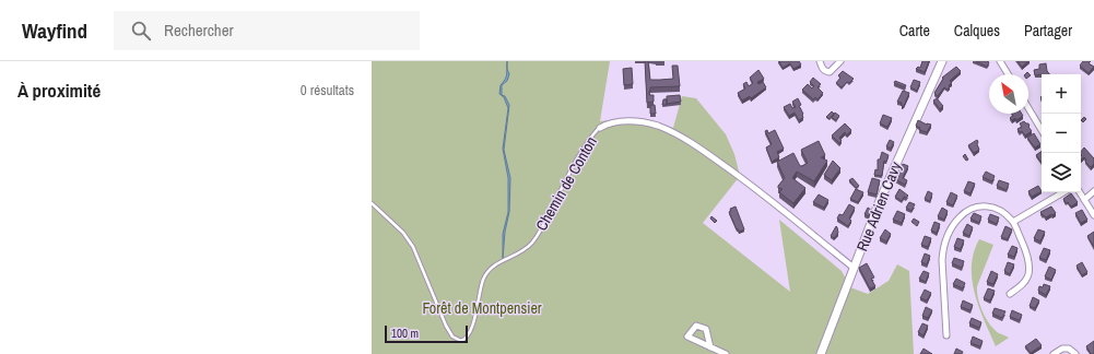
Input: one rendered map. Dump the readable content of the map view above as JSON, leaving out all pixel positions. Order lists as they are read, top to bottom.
{
  "streets": {
    "main road": ["Rue Adrien Cavy"],
    "street": ["Chemin de Conton"]
  },
  "crossings": [
    ["Chemin de Conton", "Rue Adrien Cavy"]
  ],
  "parks": ["Forêt de Montpensier"],
  "scale_bar": "100 m",
  "north": "top left",
  "page": {
    "header": "Wayfind",
    "search": "Rechercher",
    "nav": ["Carte", "Calques", "Partager"],
    "heading": ["À proximité", "0 résultats"],
    "map_buttons": ["+", "−"],
    "scale": "100 m"
  }
}
